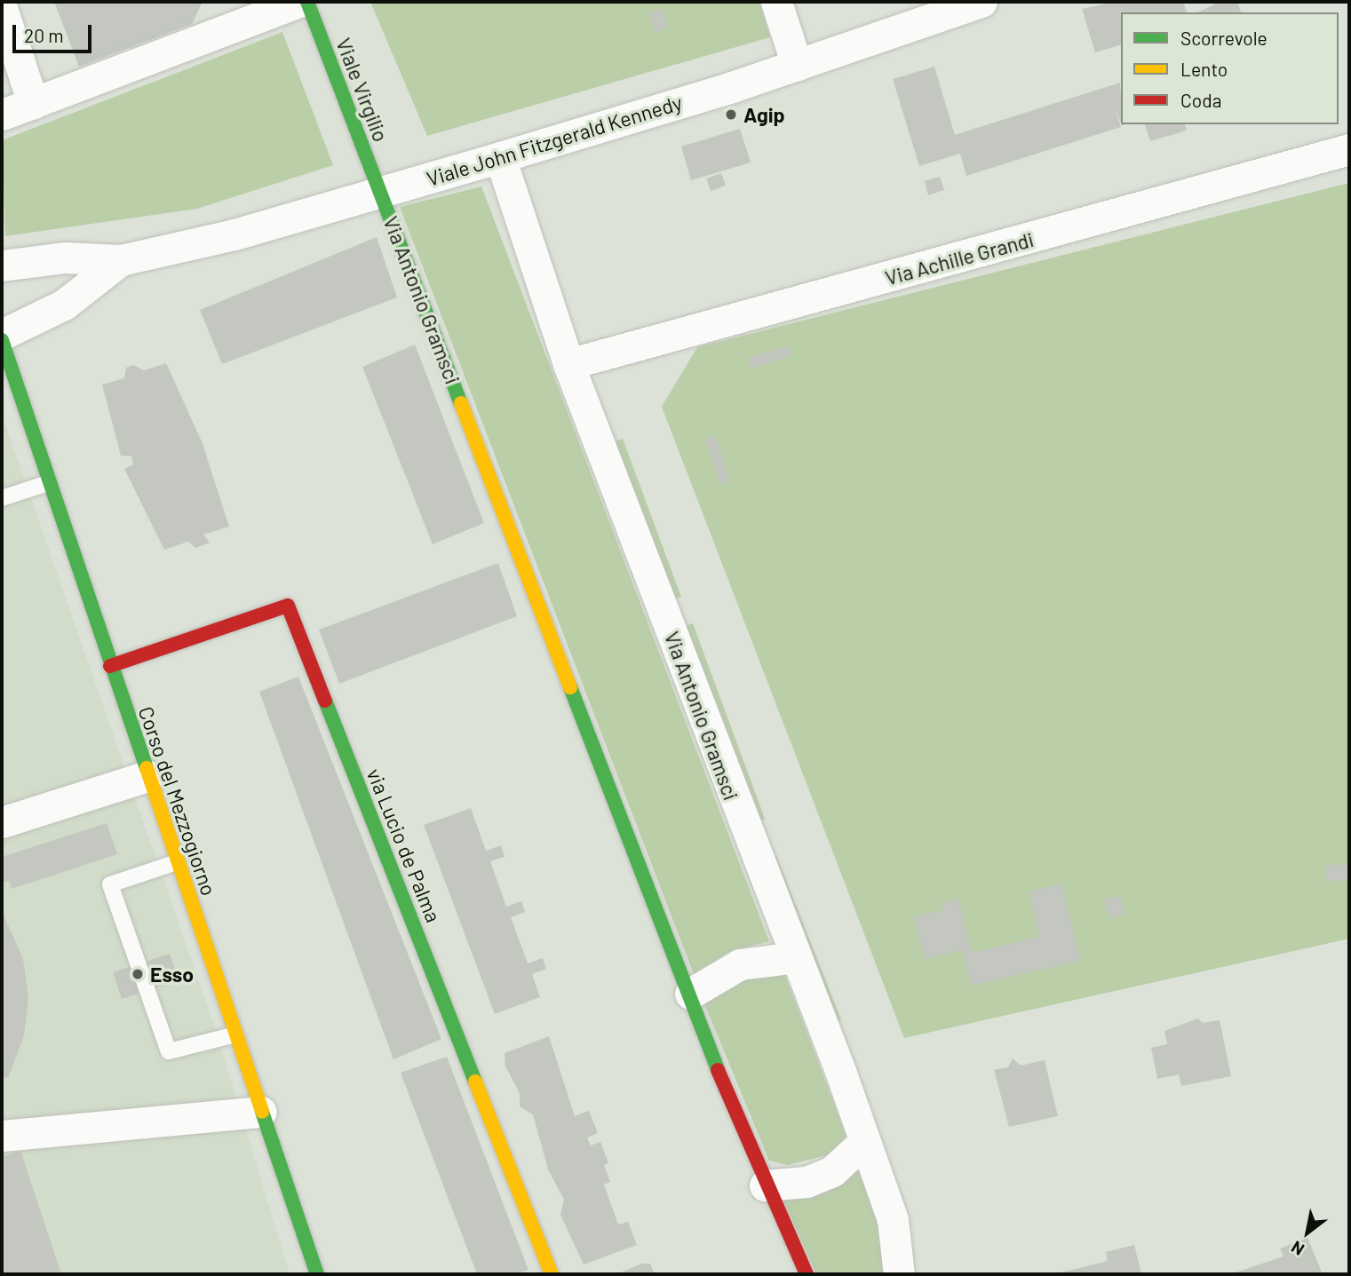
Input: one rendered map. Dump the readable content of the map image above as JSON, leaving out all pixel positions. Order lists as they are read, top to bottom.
{
  "streets": {
    "street": [
      "Viale Virgilio",
      "Viale John Fitzgerald Kennedy",
      "Via Achille Grandi",
      "Via Antonio Gramsci",
      "Corso del Mezzogiorno",
      "via Lucio de Palma"
    ]
  },
  "crossings": [
    ["Viale Virgilio", "Viale John Fitzgerald Kennedy"],
    ["Viale Virgilio", "Via Antonio Gramsci"],
    ["Viale John Fitzgerald Kennedy", "Via Antonio Gramsci"],
    ["Via Achille Grandi", "Via Antonio Gramsci"],
    ["Corso del Mezzogiorno", "via Lucio de Palma"]
  ],
  "places": ["Agip", "Esso"],
  "legend": ["Scorrevole", "Lento", "Coda"],
  "scale_bar": "20 m",
  "north": "bottom left"
}
